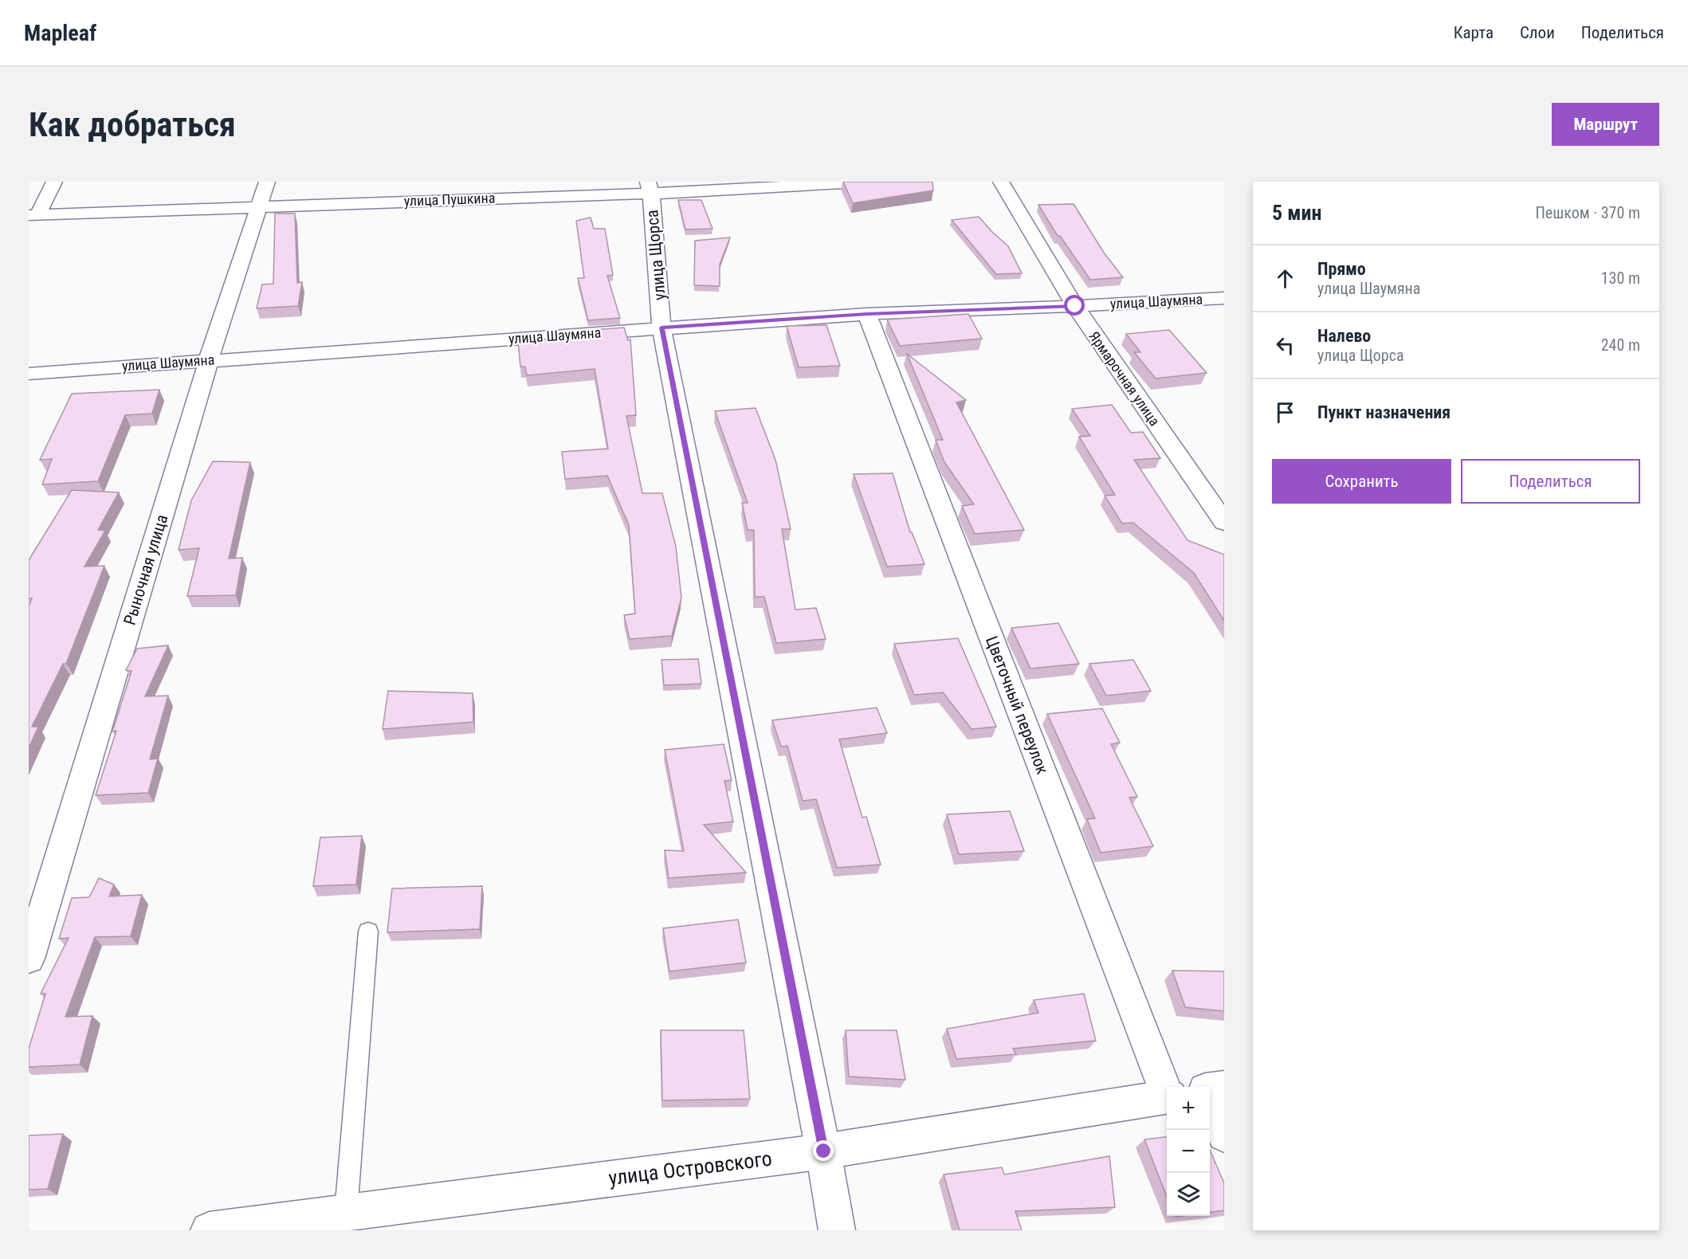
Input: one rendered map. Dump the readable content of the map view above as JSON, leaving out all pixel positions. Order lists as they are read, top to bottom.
{
  "streets": {
    "street": [
      "улица Пушкина",
      "улица Щорса",
      "улица Шаумяна",
      "Ярмарочная улица",
      "Рыночная улица",
      "Цветочный переулок",
      "улица Островского"
    ]
  },
  "crossings": [
    ["улица Пушкина", "улица Щорса"],
    ["улица Пушкина", "Рыночная улица"],
    ["улица Щорса", "улица Шаумяна"],
    ["улица Щорса", "улица Островского"],
    ["улица Шаумяна", "Ярмарочная улица"],
    ["улица Шаумяна", "Рыночная улица"],
    ["улица Шаумяна", "Цветочный переулок"]
  ],
  "page": {
    "header": "Mapleaf",
    "nav": ["Карта", "Слои", "Поделиться"],
    "buttons": [
      "Маршрут",
      ["Сохранить", "Поделиться"]
    ],
    "title": "Как добраться",
    "heading": ["5 мин", "Пешком · 370 m"],
    "list": [
      ["Прямо", "улица Шаумяна", "130 m"],
      ["Налево", "улица Щорса", "240 m"],
      "Пункт назначения"
    ],
    "map_buttons": ["+", "−"]
  }
}
